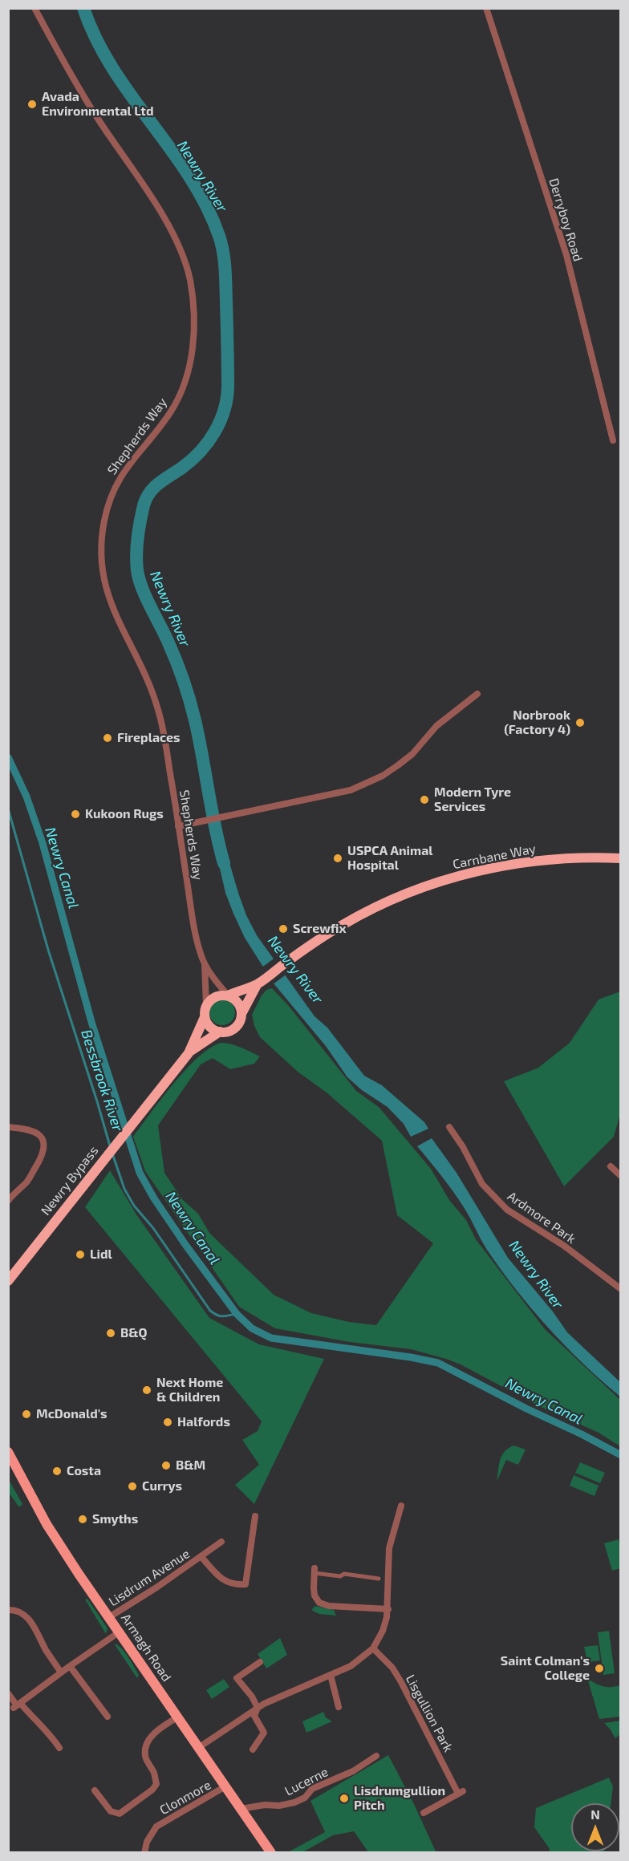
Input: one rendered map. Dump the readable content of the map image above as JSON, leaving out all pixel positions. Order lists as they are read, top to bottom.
{
  "streets": {
    "highway": ["Carnbane Way", "Newry Bypass"],
    "main road": ["Armagh Road"],
    "street": [
      "Derryboy Road",
      "Shepherds Way",
      "Ardmore Park",
      "Lisdrum Avenue",
      "Lisgullion Park",
      "Lucerne",
      "Clonmore"
    ]
  },
  "crossings": [
    ["Lisdrum Avenue", "Armagh Road"],
    ["Armagh Road", "Lucerne"],
    ["Armagh Road", "Clonmore"]
  ],
  "water": ["Newry River", "Newry Canal", "Bessbrook River"],
  "places": [
    "Avada Environmental Ltd",
    "Norbrook (Factory 4)",
    "Fireplaces",
    "Modern Tyre Services",
    "Kukoon Rugs",
    "USPCA Animal Hospital",
    "Screwfix",
    "Lidl",
    "B&Q",
    "Next Home & Children",
    "McDonald's",
    "Halfords",
    "B&M",
    "Costa",
    "Currys",
    "Smyths",
    "Saint Colman's College",
    "Lisdrumgullion Pitch"
  ],
  "north": "top"
}
